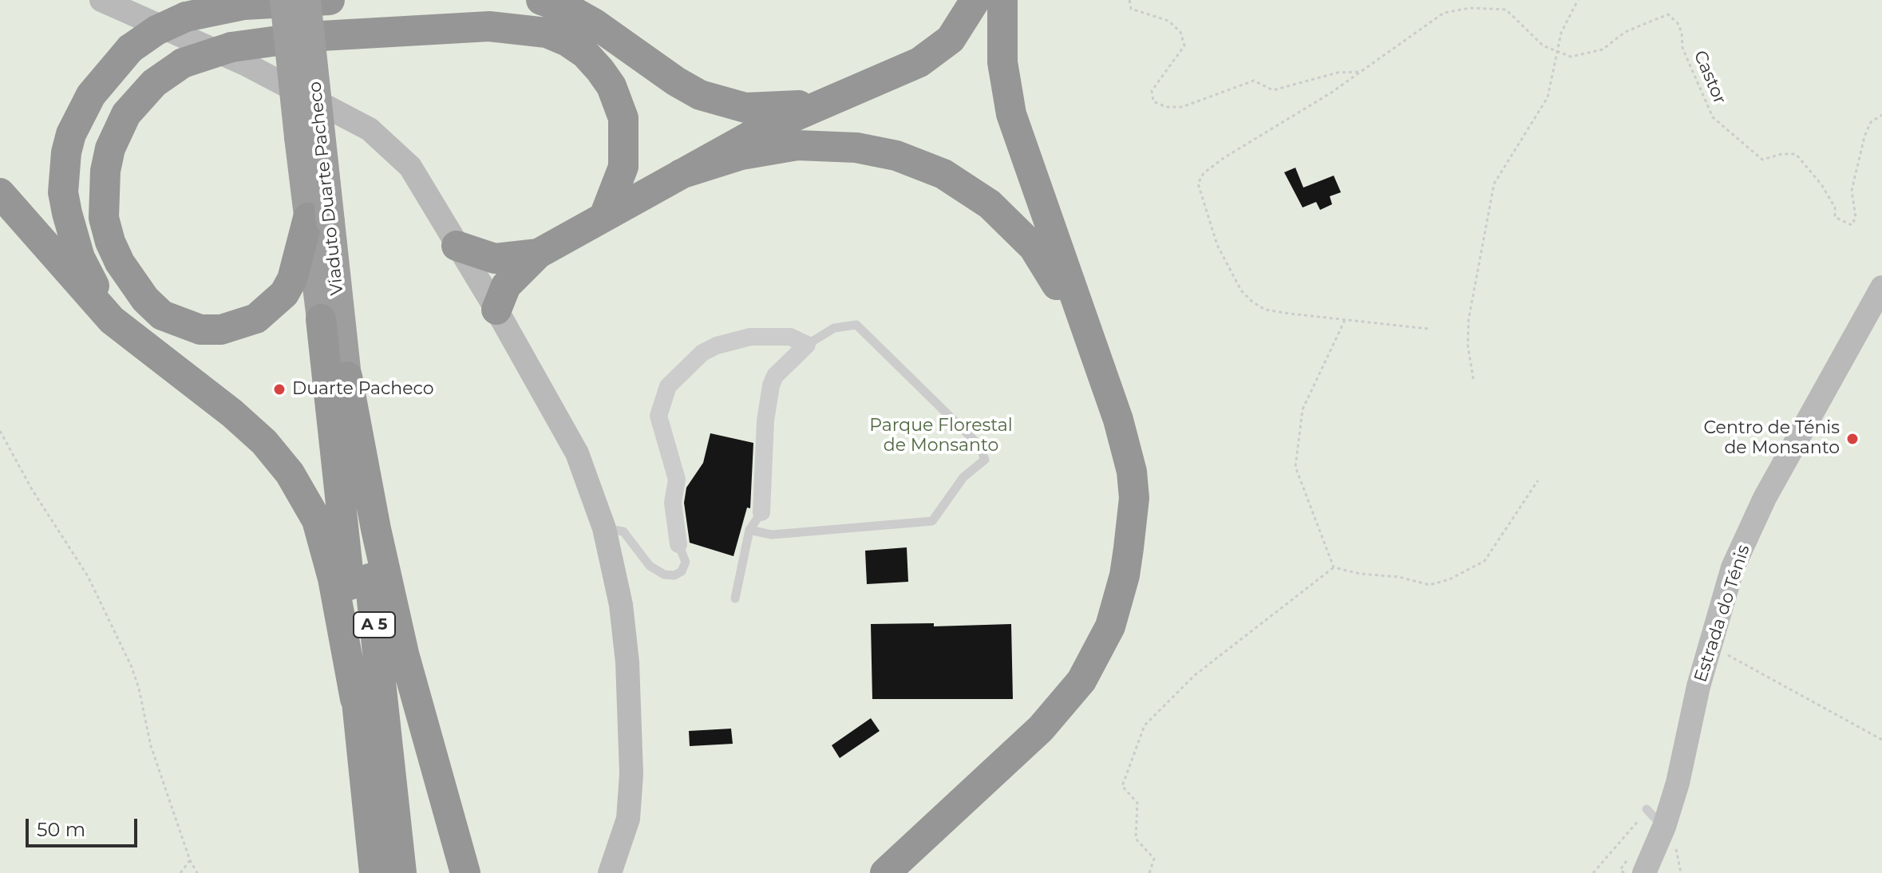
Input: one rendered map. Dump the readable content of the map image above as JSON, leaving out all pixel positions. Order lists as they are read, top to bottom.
{
  "streets": {
    "highway": ["Viaduto Duarte Pacheco", "A 5"],
    "main road": ["Estrada do Ténis"],
    "path": ["Castor"]
  },
  "crossings": [
    ["Viaduto Duarte Pacheco", "A 5"]
  ],
  "parks": ["Parque Florestal de Monsanto"],
  "places": ["Duarte Pacheco", "Centro de Ténis de Monsanto"],
  "scale_bar": "50 m"
}
